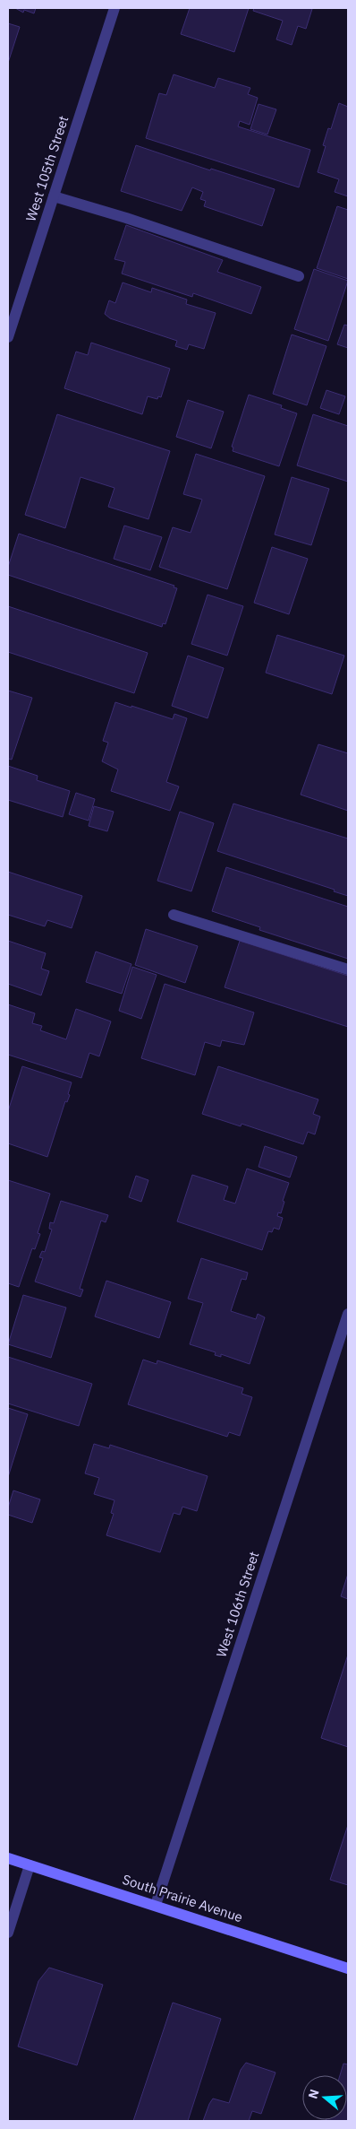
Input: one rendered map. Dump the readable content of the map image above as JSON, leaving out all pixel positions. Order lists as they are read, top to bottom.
{
  "streets": {
    "main road": ["South Prairie Avenue"],
    "street": ["West 105th Street", "West 106th Street"]
  },
  "crossings": [
    ["West 106th Street", "South Prairie Avenue"]
  ],
  "north": "left"
}
